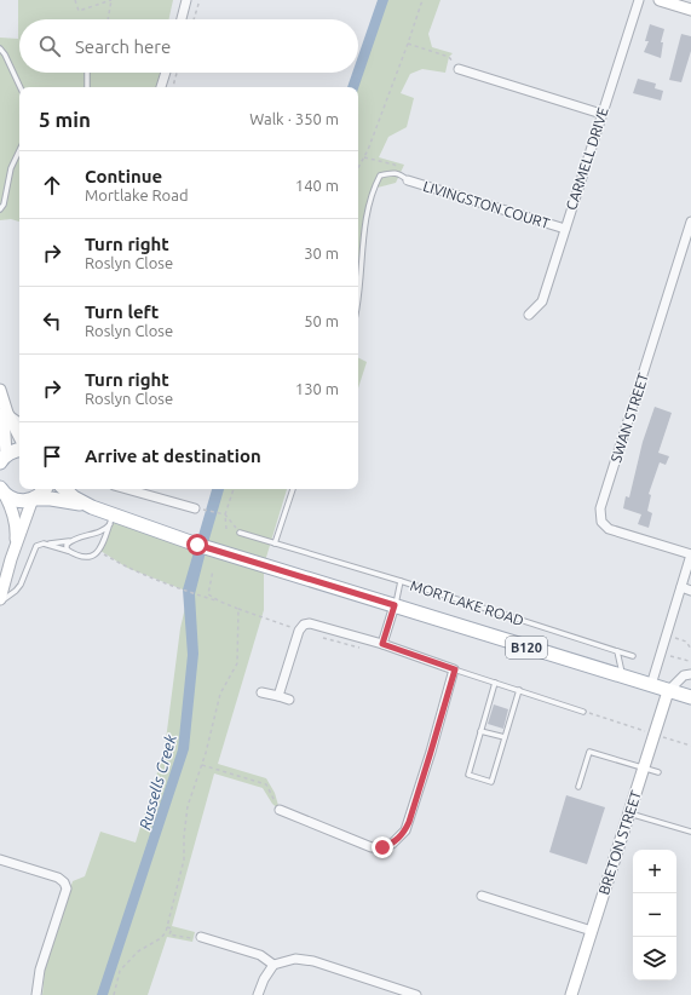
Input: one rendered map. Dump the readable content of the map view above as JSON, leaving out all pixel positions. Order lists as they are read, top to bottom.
{
  "streets": {
    "main road": ["MORTLAKE ROAD", "B120"],
    "street": [
      "CARMELL DRIVE",
      "LIVINGSTON COURT",
      "SWAN STREET",
      "BRETON STREET"
    ]
  },
  "crossings": [
    ["CARMELL DRIVE", "LIVINGSTON COURT"],
    ["MORTLAKE ROAD", "B120"],
    ["MORTLAKE ROAD", "BRETON STREET"]
  ],
  "water": ["Russells Creek"],
  "page": {
    "search": "Search here",
    "heading": ["5 min", "Walk · 350 m"],
    "list": [
      ["Continue", "Mortlake Road", "140 m"],
      ["Turn right", "Roslyn Close", "30 m"],
      ["Turn left", "Roslyn Close", "50 m"],
      ["Turn right", "Roslyn Close", "130 m"],
      "Arrive at destination"
    ],
    "map_buttons": ["+", "−"]
  }
}
